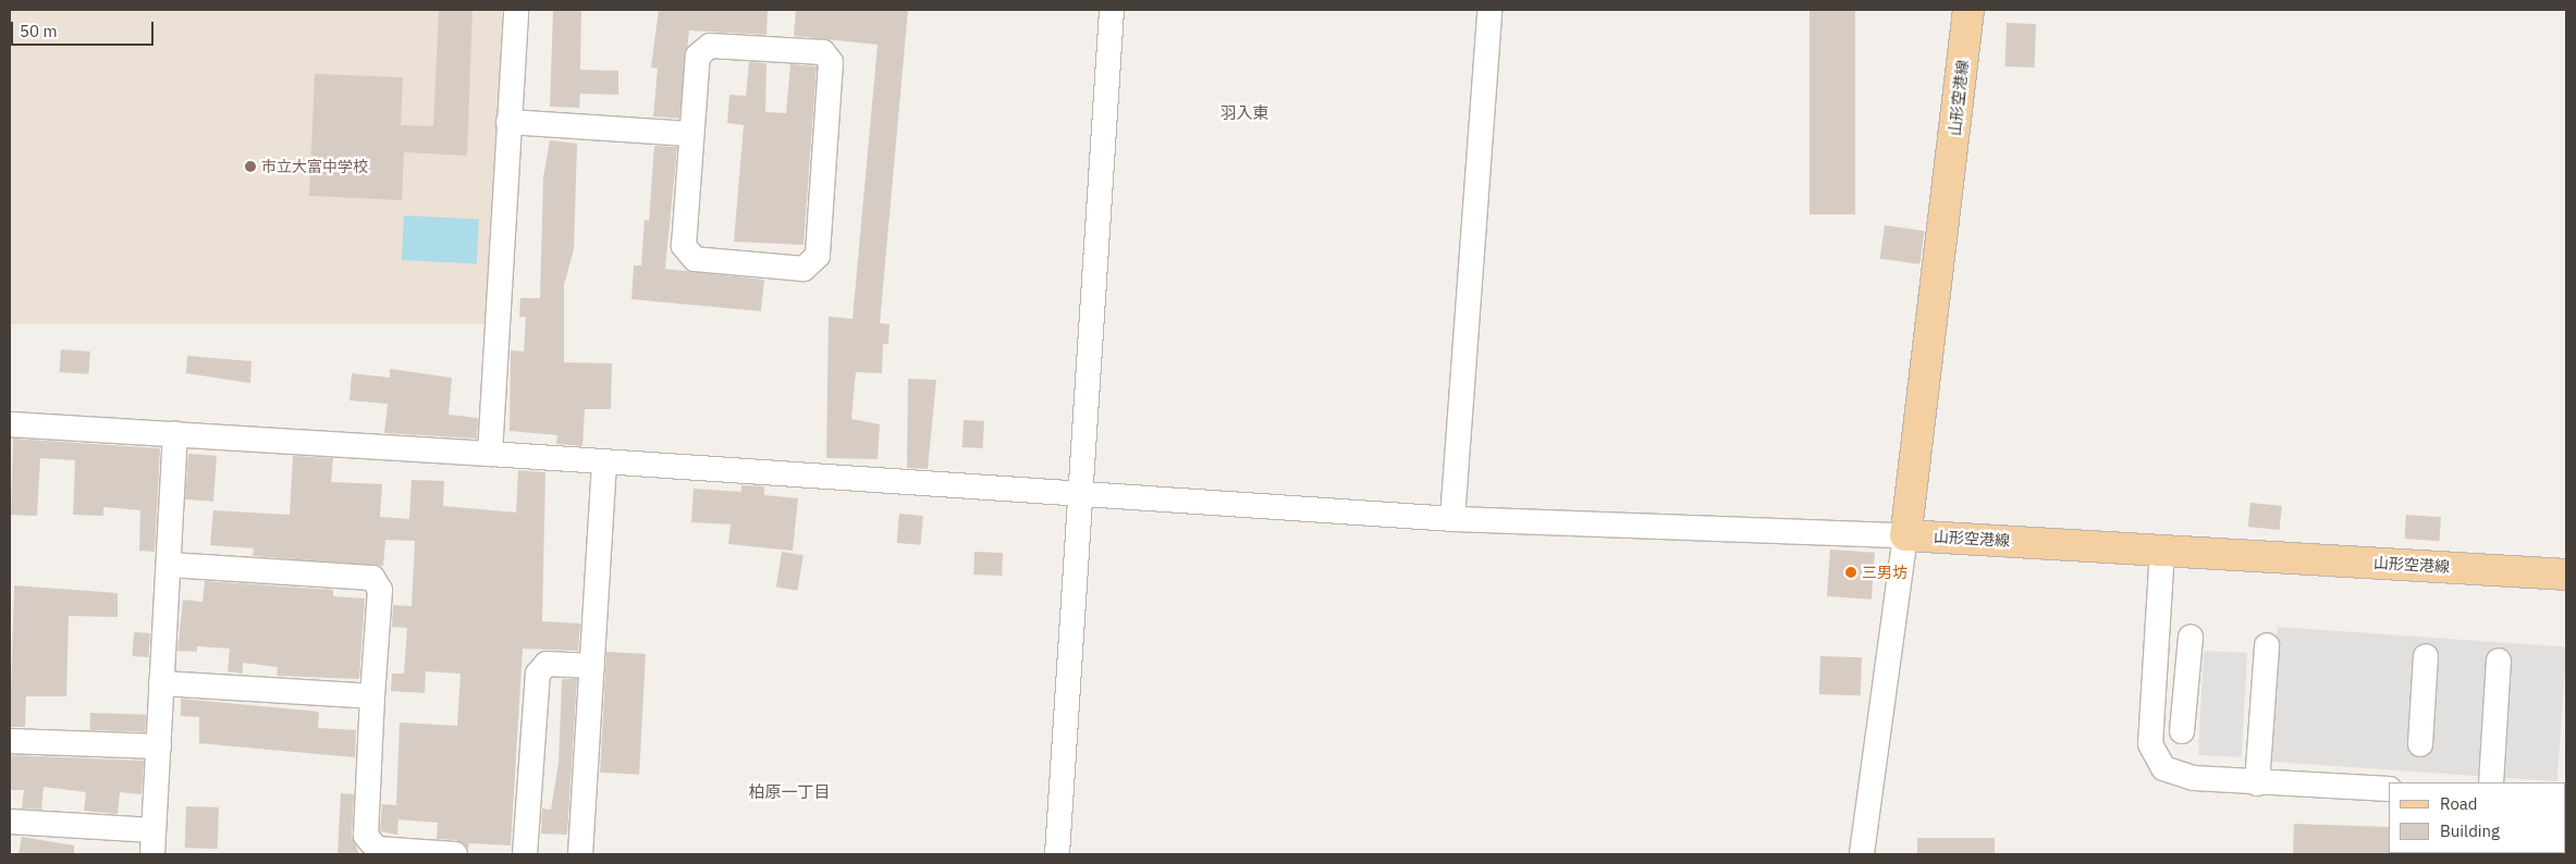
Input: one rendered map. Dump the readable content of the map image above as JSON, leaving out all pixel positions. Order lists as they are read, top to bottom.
{
  "streets": {
    "main road": ["山形空港線"]
  },
  "districts": ["羽入東", "柏原一丁目"],
  "places": ["市立大富中学校", "三男坊"],
  "legend": ["Road", "Building"],
  "scale_bar": "50 m"
}
